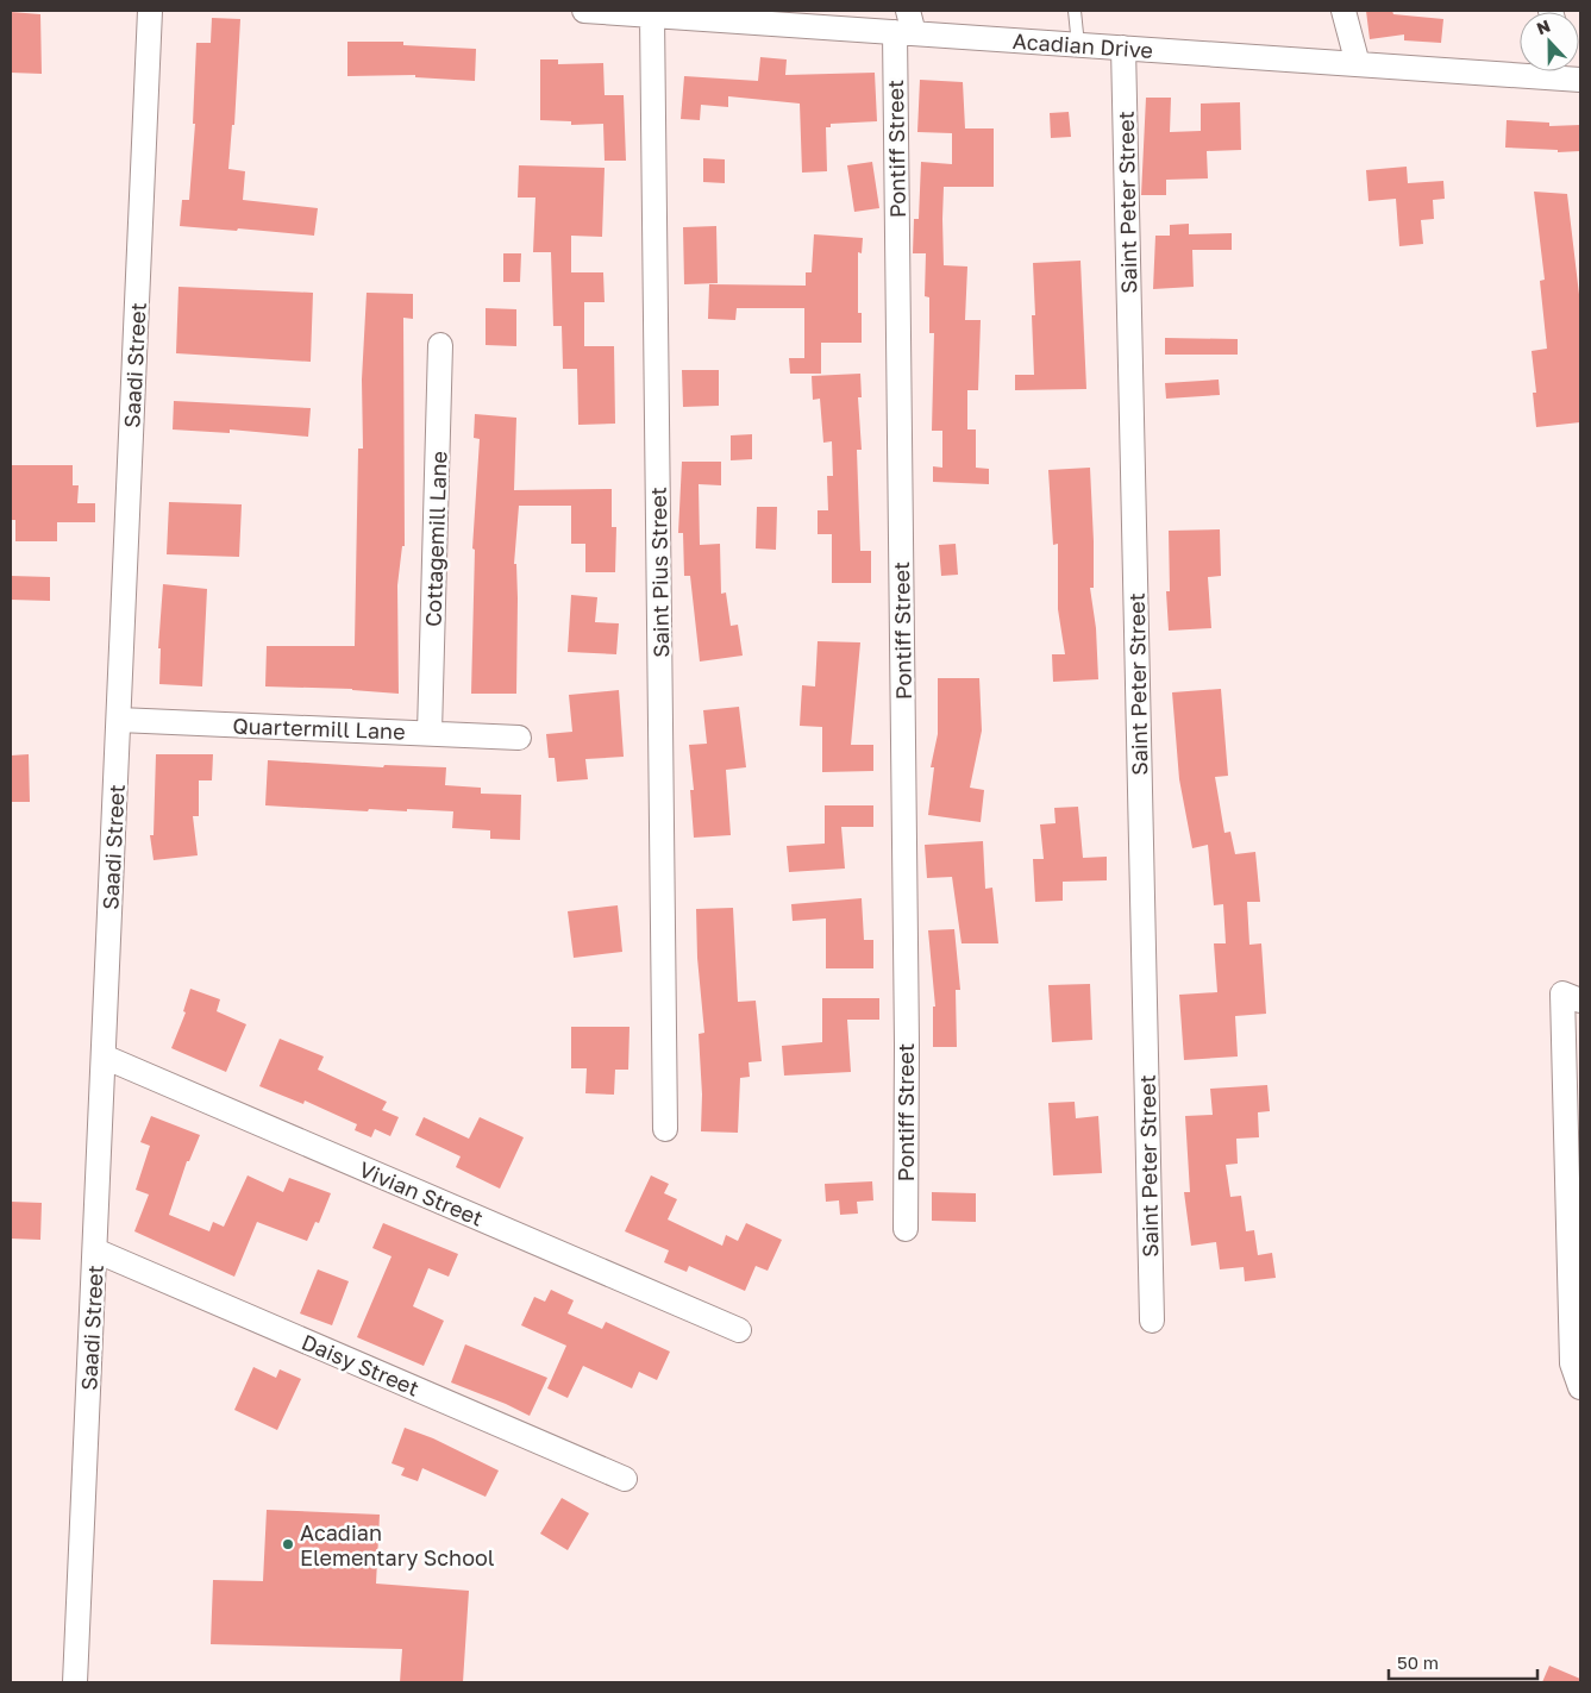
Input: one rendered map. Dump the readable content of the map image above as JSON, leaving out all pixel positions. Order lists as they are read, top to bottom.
{
  "streets": {
    "street": [
      "Acadian Drive",
      "Pontiff Street",
      "Saint Peter Street",
      "Saadi Street",
      "Cottagemill Lane",
      "Saint Pius Street",
      "Quartermill Lane",
      "Vivian Street",
      "Daisy Street"
    ]
  },
  "crossings": [
    ["Acadian Drive", "Pontiff Street"],
    ["Acadian Drive", "Saint Peter Street"],
    ["Acadian Drive", "Saint Pius Street"],
    ["Saadi Street", "Quartermill Lane"],
    ["Saadi Street", "Vivian Street"],
    ["Saadi Street", "Daisy Street"],
    ["Cottagemill Lane", "Quartermill Lane"]
  ],
  "places": ["Acadian Elementary School"],
  "scale_bar": "50 m",
  "north": "top"
}
